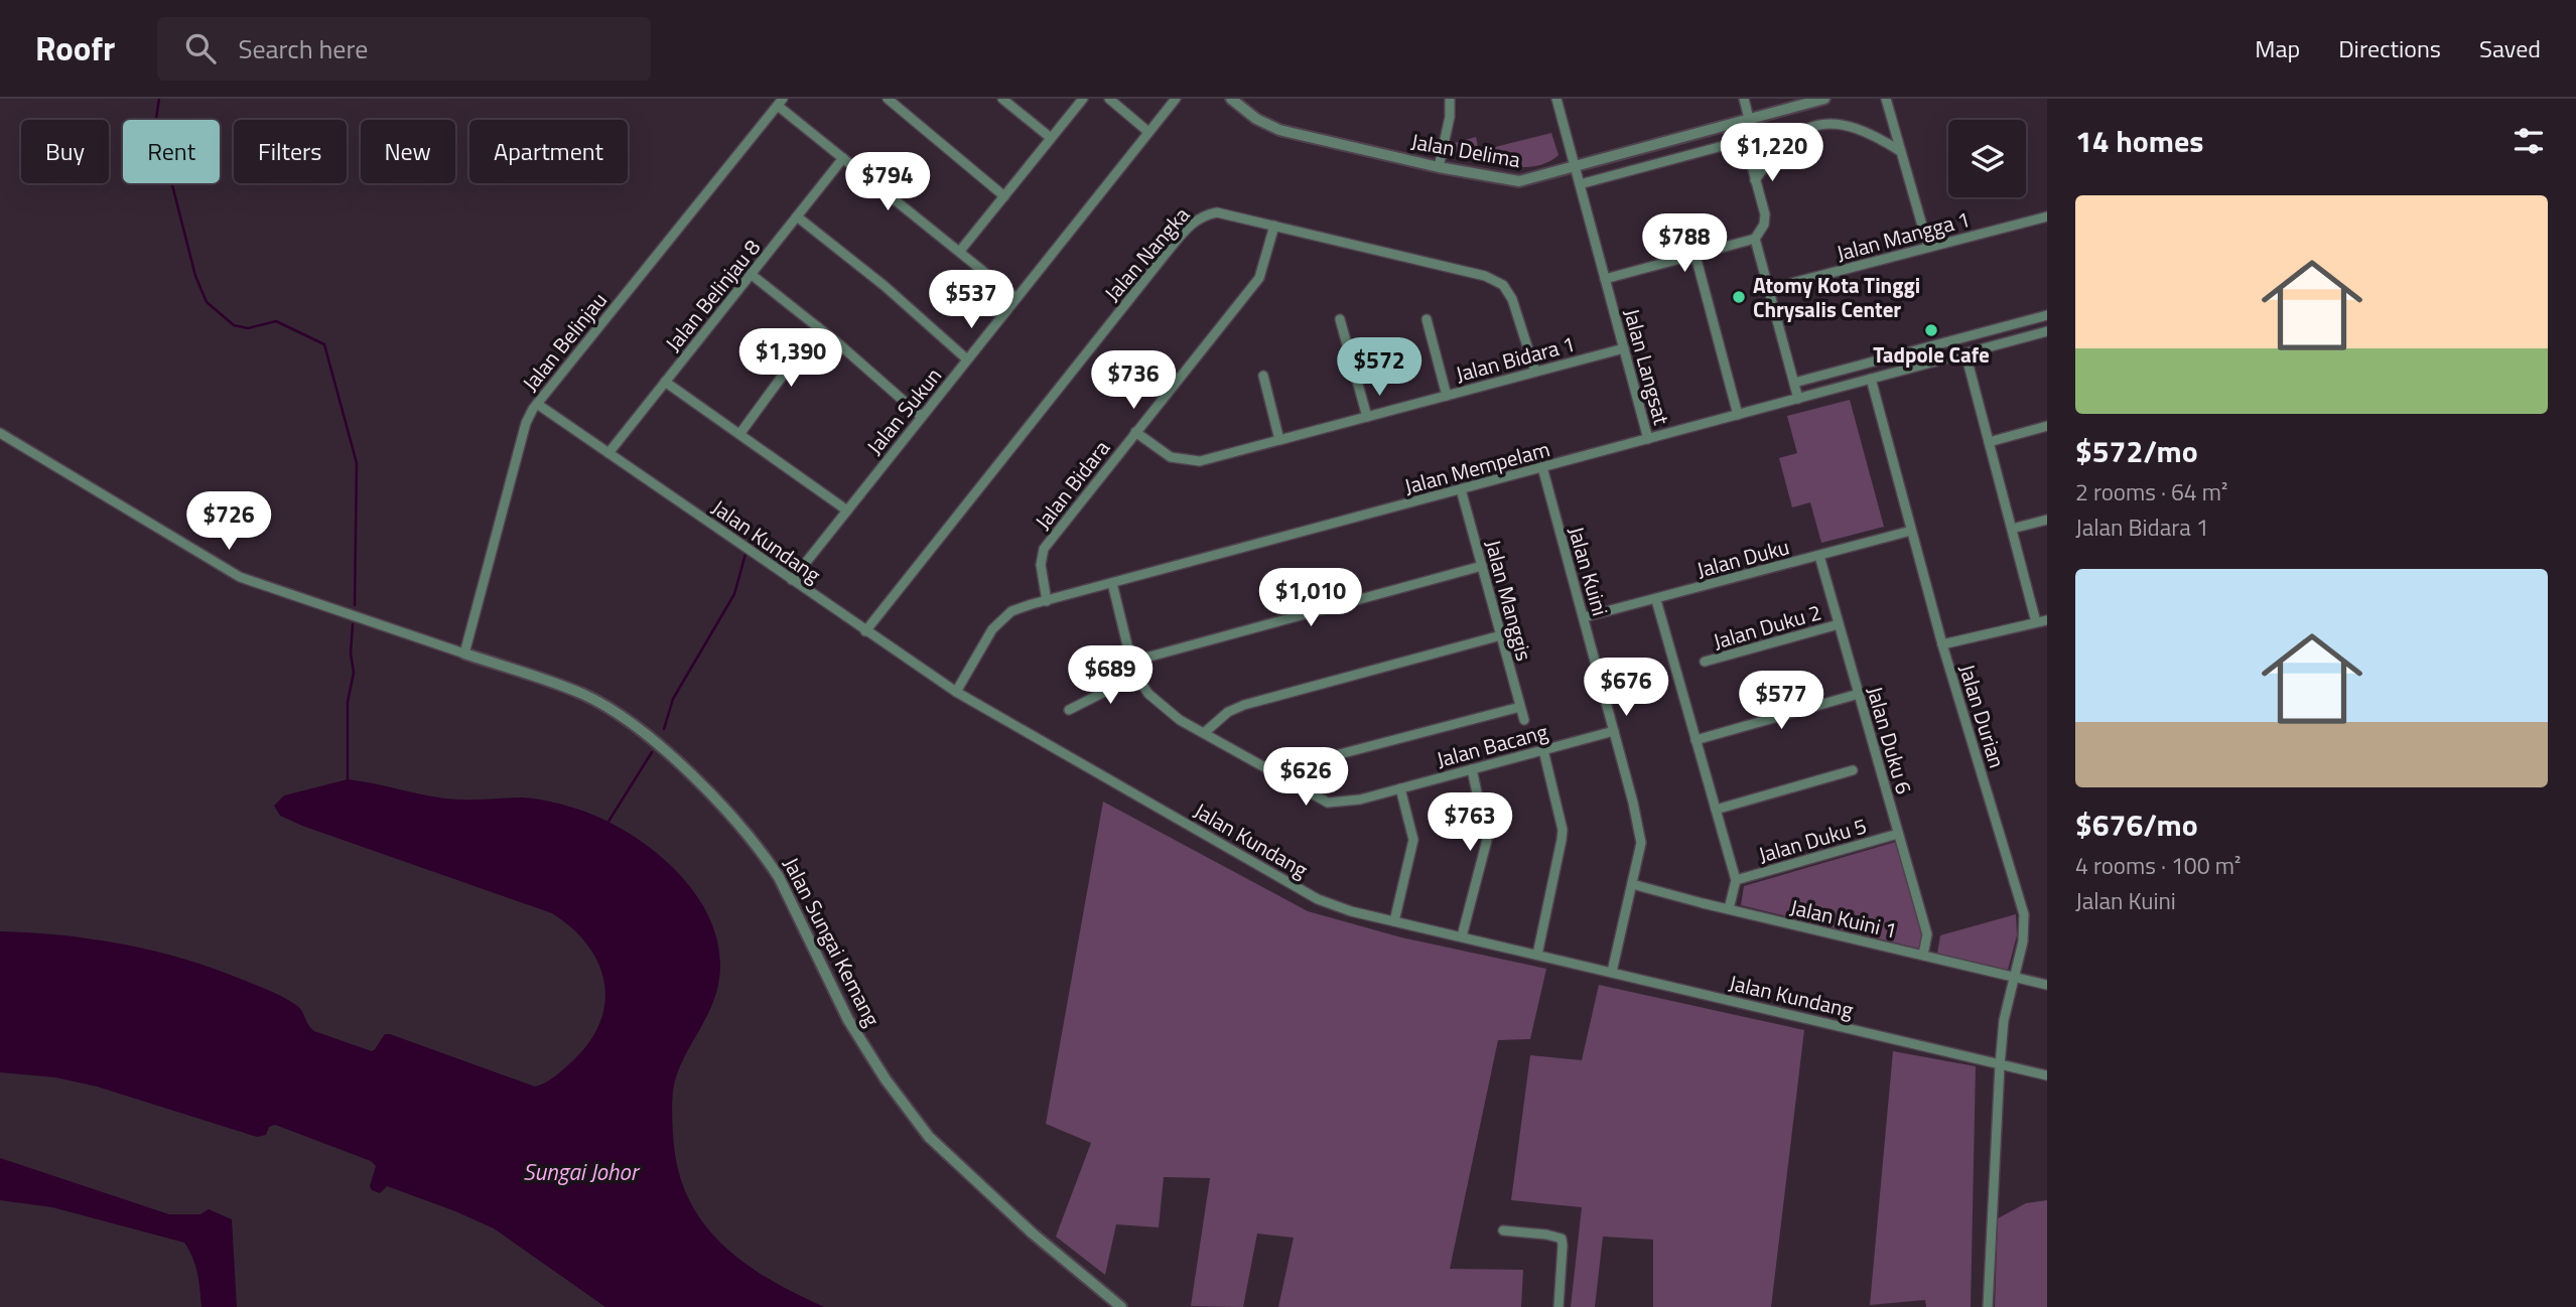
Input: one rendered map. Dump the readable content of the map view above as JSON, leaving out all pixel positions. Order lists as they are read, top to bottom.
{
  "streets": {
    "street": [
      "Jalan Delima",
      "Jalan Mangga 1",
      "Jalan Nangka",
      "Jalan Belinjau 8",
      "Jalan Belinjau",
      "Jalan Bidara 1",
      "Jalan Langsat",
      "Jalan Sukun",
      "Jalan Mempelam",
      "Jalan Bidara",
      "Jalan Kundang",
      "Jalan Duku",
      "Jalan Kuini",
      "Jalan Manggis",
      "Jalan Duku 2",
      "Jalan Durian",
      "Jalan Duku 6",
      "Jalan Bacang",
      "Jalan Duku 5",
      "Jalan Kuini 1",
      "Jalan Sungai Kemang"
    ]
  },
  "crossings": [
    ["Jalan Delima", "Jalan Langsat"],
    ["Jalan Nangka", "Jalan Bidara 1"],
    ["Jalan Nangka", "Jalan Bidara"],
    ["Jalan Nangka", "Jalan Kundang"],
    ["Jalan Belinjau 8", "Jalan Kundang"],
    ["Jalan Belinjau", "Jalan Kundang"],
    ["Jalan Belinjau", "Jalan Sungai Kemang"],
    ["Jalan Bidara 1", "Jalan Langsat"],
    ["Jalan Bidara 1", "Jalan Bidara"],
    ["Jalan Langsat", "Jalan Mempelam"],
    ["Jalan Sukun", "Jalan Kundang"],
    ["Jalan Mempelam", "Jalan Bidara"],
    ["Jalan Mempelam", "Jalan Kundang"],
    ["Jalan Mempelam", "Jalan Kuini"],
    ["Jalan Mempelam", "Jalan Manggis"],
    ["Jalan Mempelam", "Jalan Durian"],
    ["Jalan Mempelam", "Jalan Bacang"],
    ["Jalan Kundang", "Jalan Kuini"],
    ["Jalan Kundang", "Jalan Durian"],
    ["Jalan Duku", "Jalan Kuini"],
    ["Jalan Duku", "Jalan Durian"],
    ["Jalan Duku", "Jalan Duku 6"],
    ["Jalan Kuini", "Jalan Bacang"],
    ["Jalan Kuini", "Jalan Kuini 1"],
    ["Jalan Duku 2", "Jalan Duku 6"],
    ["Jalan Durian", "Jalan Kuini 1"],
    ["Jalan Duku 6", "Jalan Duku 5"],
    ["Jalan Duku 6", "Jalan Kuini 1"]
  ],
  "water": ["Sungai Johor"],
  "places": ["Atomy Kota Tinggi Chrysalis Center", "Tadpole Cafe"],
  "page": {
    "header": "Roofr",
    "search": "Search here",
    "nav": ["Map", "Directions", "Saved"],
    "heading": "14 homes",
    "chip": [
      "Buy",
      "Rent",
      "Filters",
      "New",
      "Apartment"
    ],
    "price": [
      "$1,220",
      "$794",
      "$788",
      "$537",
      "$1,390",
      "$572",
      "$736",
      "$726",
      "$1,010",
      "$689",
      "$676",
      "$577",
      "$626",
      "$763"
    ],
    "list": [
      {
        "name": "$572/mo",
        "note": "2 rooms · 64 m² · Jalan Bidara 1"
      },
      {
        "name": "$676/mo",
        "note": "4 rooms · 100 m² · Jalan Kuini"
      }
    ]
  }
}
